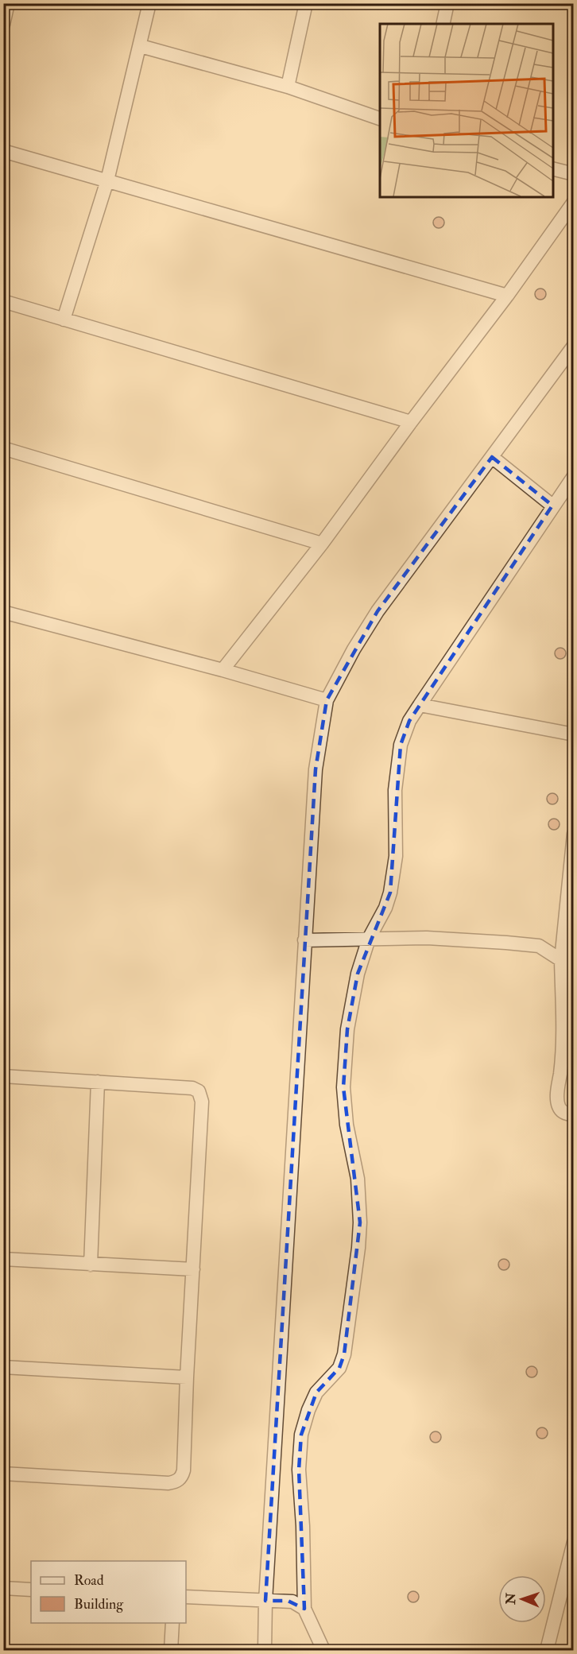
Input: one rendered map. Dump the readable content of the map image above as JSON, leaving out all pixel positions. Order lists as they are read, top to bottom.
{
  "legend": ["Road", "Building"],
  "north": "left"
}
